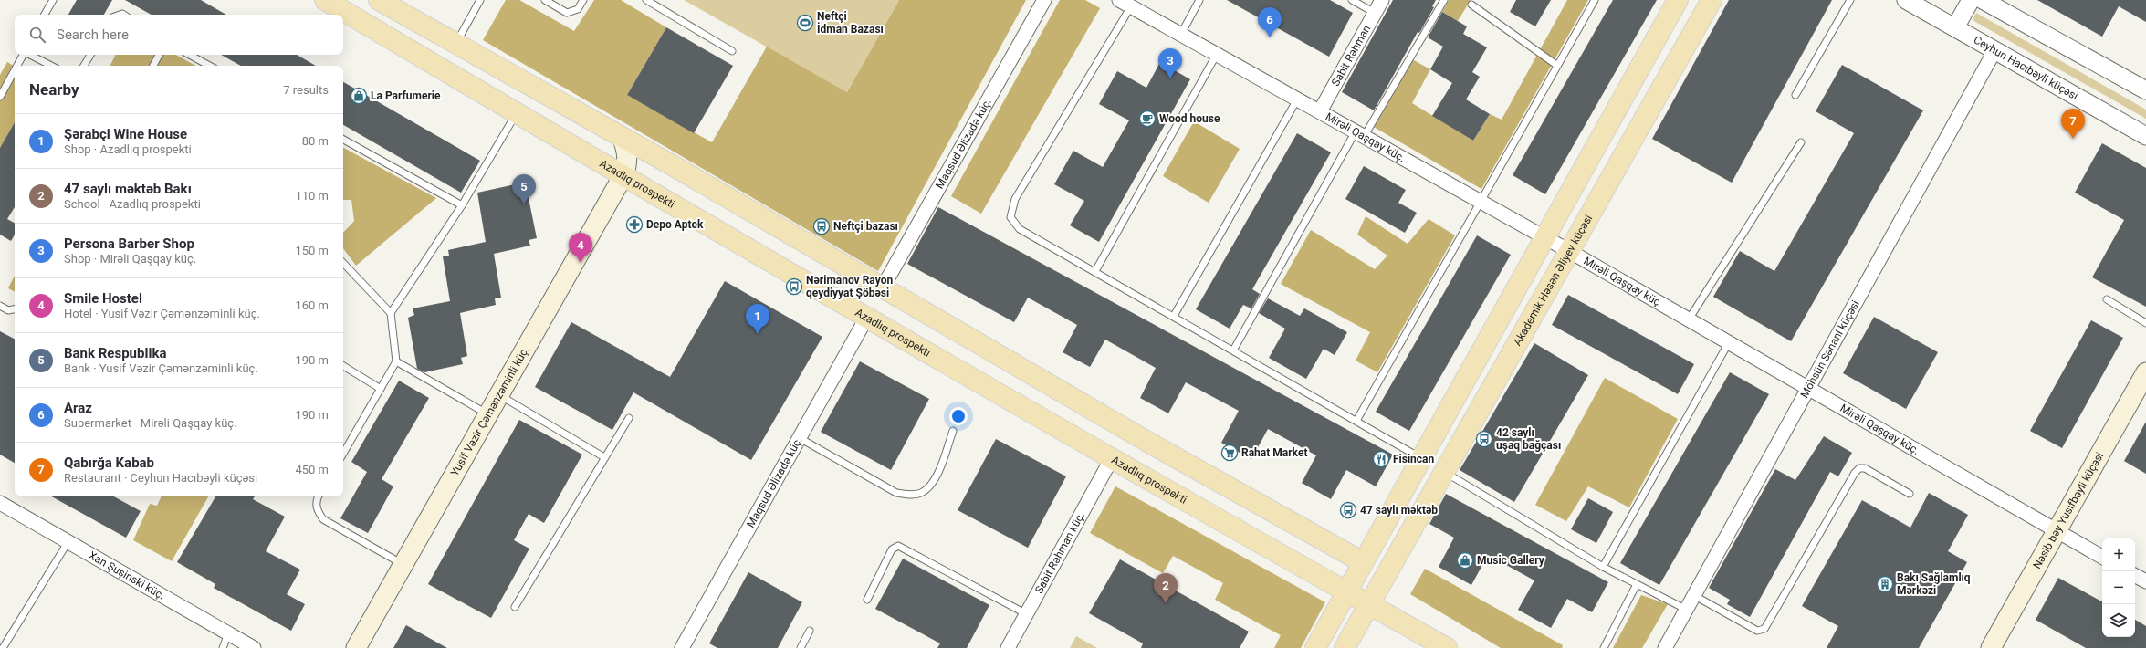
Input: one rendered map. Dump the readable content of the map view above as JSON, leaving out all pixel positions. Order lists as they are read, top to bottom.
{
  "streets": {
    "main road": [
      "Azadlıq prospekti",
      "Akademik Həsən Əliyev küçəsi",
      "Yusif Vəzir Çəmənzəminli küç.",
      "Nəsib bəy Yusifbəyli küçəsi"
    ],
    "street": [
      "Sabit Rəhman",
      "Ceyhun Hacıbəyli küçəsi",
      "Mirəli Qaşqay küç.",
      "Maqsud Əlizadə küç.",
      "Möhsün Sənani küçəsi",
      "Sabit Rəhman küç.",
      "Xan Şuşinski küç."
    ]
  },
  "crossings": [
    ["Sabit Rəhman", "Mirəli Qaşqay küç."],
    ["Ceyhun Hacıbəyli küçəsi", "Möhsün Sənani küçəsi"],
    ["Mirəli Qaşqay küç.", "Akademik Həsən Əliyev küçəsi"],
    ["Mirəli Qaşqay küç.", "Möhsün Sənani küçəsi"],
    ["Mirəli Qaşqay küç.", "Nəsib bəy Yusifbəyli küçəsi"],
    ["Maqsud Əlizadə küç.", "Azadlıq prospekti"],
    ["Azadlıq prospekti", "Akademik Həsən Əliyev küçəsi"],
    ["Azadlıq prospekti", "Yusif Vəzir Çəmənzəminli küç."],
    ["Azadlıq prospekti", "Sabit Rəhman küç."]
  ],
  "places": {
    "sports": ["Neftçi İdman Bazası"],
    "shop": ["La Parfumerie", "Music Gallery"],
    "cafe": ["Wood house"],
    "pharmacy": ["Depo Aptek"],
    "bus stop": [
      "Neftçi bazası",
      "Nərimanov Rayon qeydiyyat Şöbəsi",
      "42 saylı uşaq bağçası",
      "47 saylı məktəb"
    ],
    "supermarket": ["Rahat Market"],
    "restaurant": ["Fisincan"],
    "building": ["Bakı Sağlamlıq Mərkəzi"]
  },
  "page": {
    "pins": [
      "6",
      "3",
      "7",
      "5",
      "4",
      "1",
      "2"
    ],
    "search": "Search here",
    "heading": ["Nearby", "7 results"],
    "list": [
      {
        "mark": "1",
        "name": "Şərabçi Wine House",
        "note": "Shop · Azadlıq prospekti",
        "value": "80 m"
      },
      {
        "mark": "2",
        "name": "47 saylı məktəb Bakı",
        "note": "School · Azadlıq prospekti",
        "value": "110 m"
      },
      {
        "mark": "3",
        "name": "Persona Barber Shop",
        "note": "Shop · Mirəli Qaşqay küç.",
        "value": "150 m"
      },
      {
        "mark": "4",
        "name": "Smile Hostel",
        "note": "Hotel · Yusif Vəzir Çəmənzəminli küç.",
        "value": "160 m"
      },
      {
        "mark": "5",
        "name": "Bank Respublika",
        "note": "Bank · Yusif Vəzir Çəmənzəminli küç.",
        "value": "190 m"
      },
      {
        "mark": "6",
        "name": "Araz",
        "note": "Supermarket · Mirəli Qaşqay küç.",
        "value": "190 m"
      },
      {
        "mark": "7",
        "name": "Qabırğa Kabab",
        "note": "Restaurant · Ceyhun Hacıbəyli küçəsi",
        "value": "450 m"
      }
    ],
    "map_buttons": ["+", "−"]
  }
}
